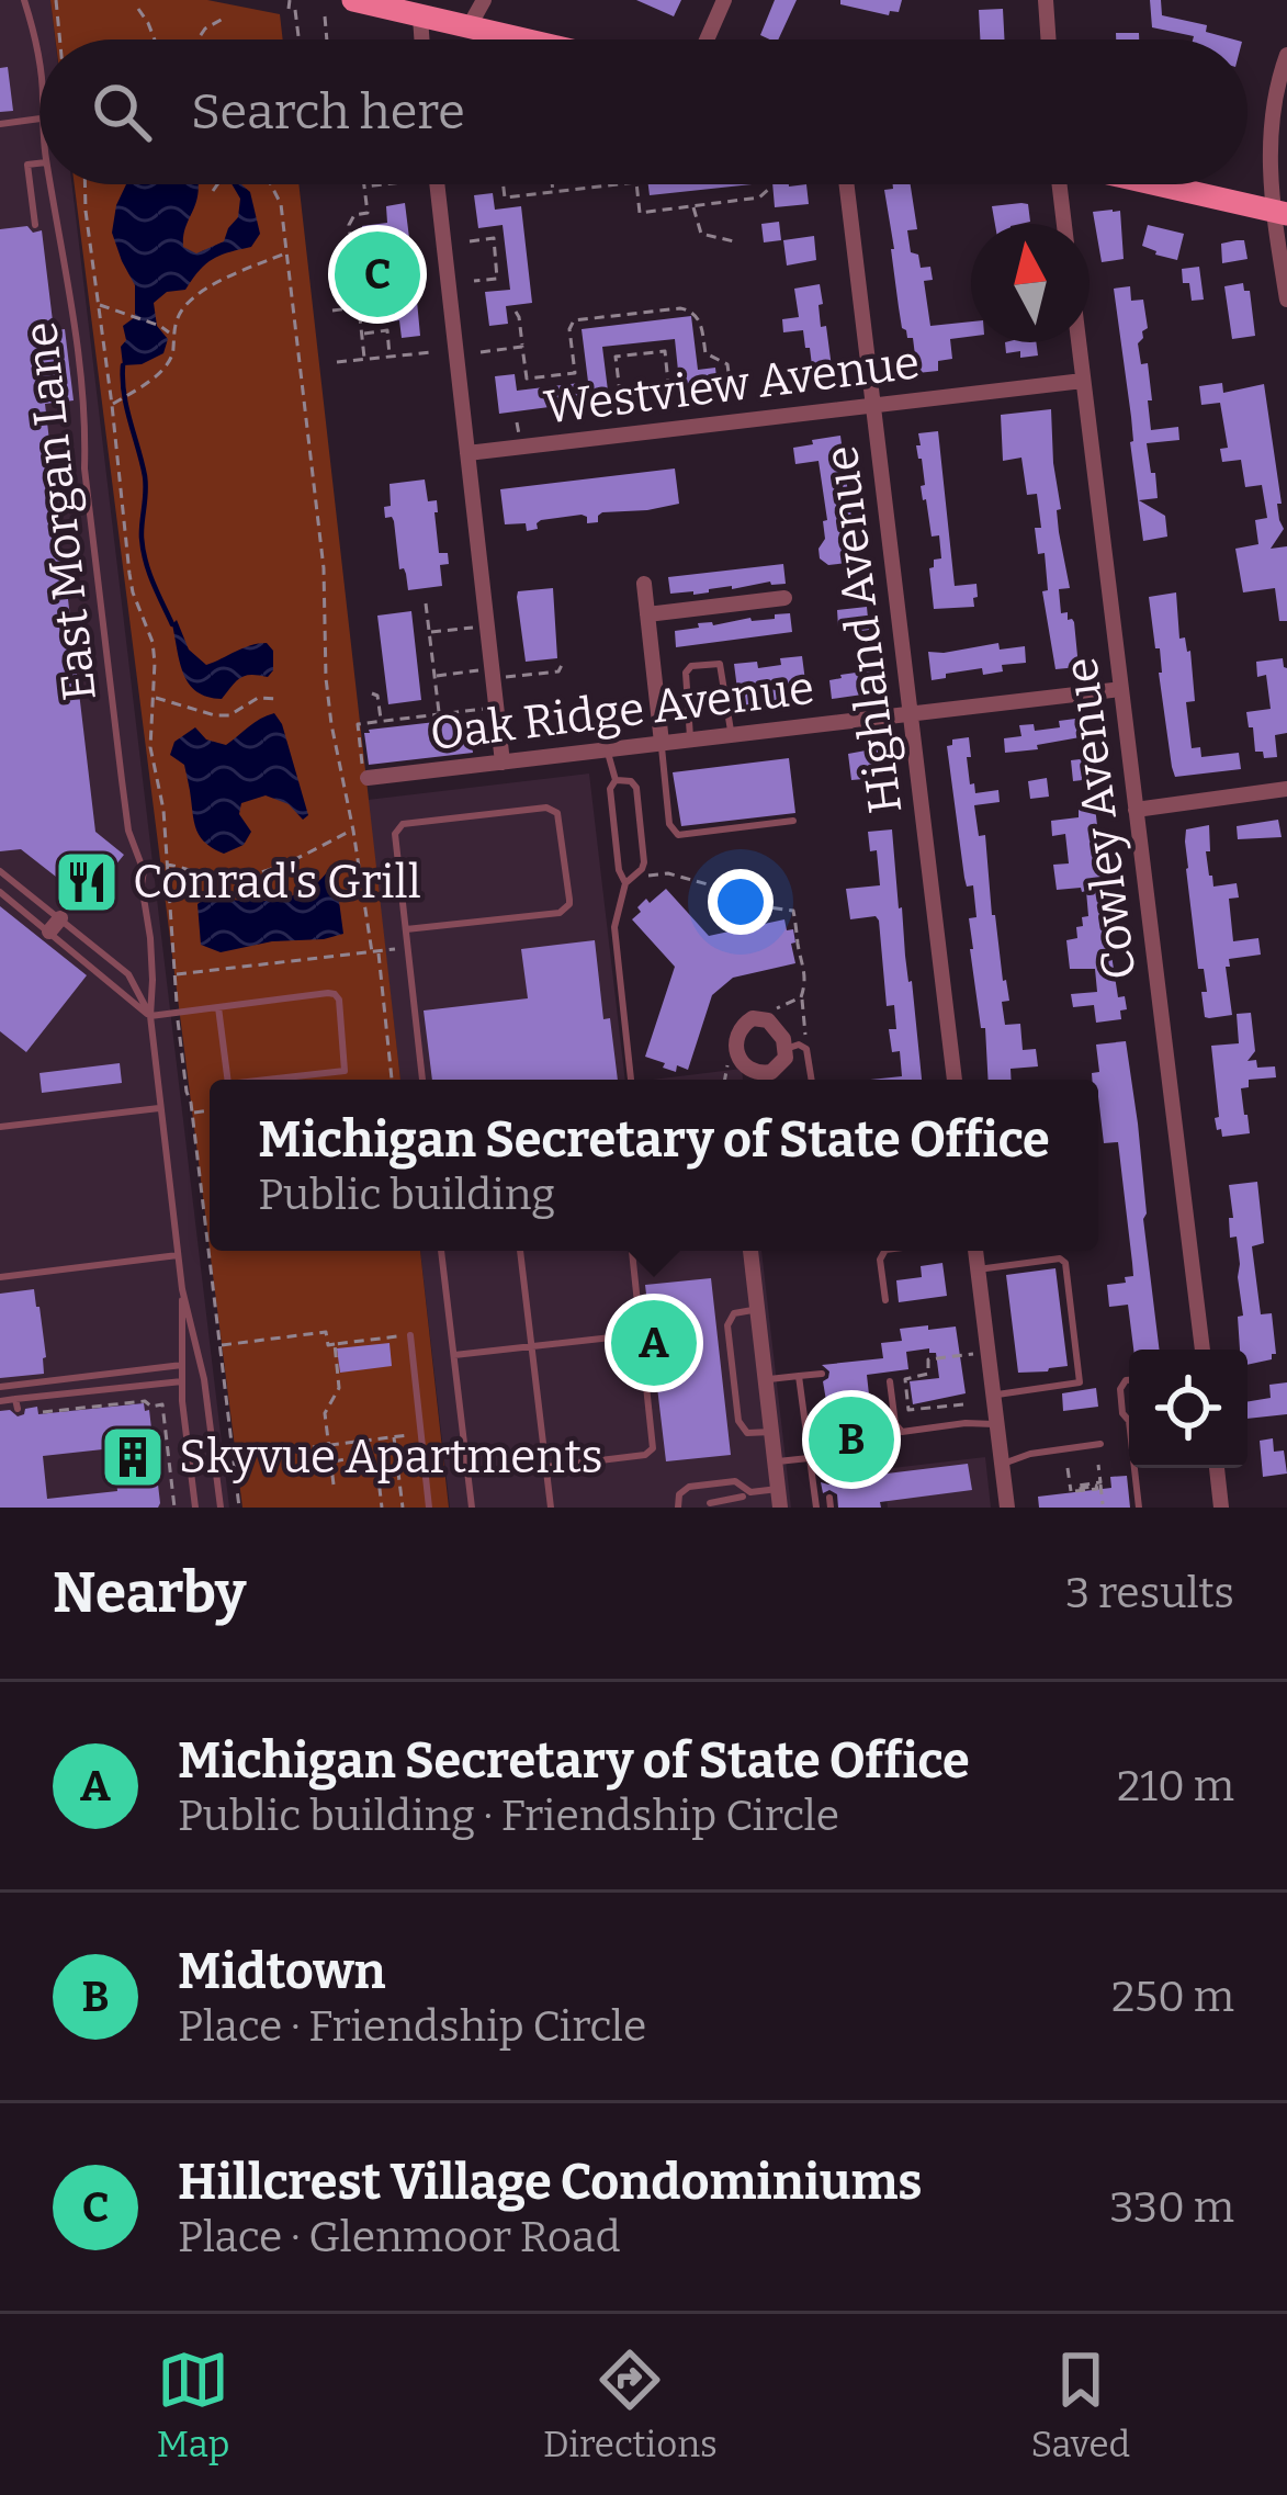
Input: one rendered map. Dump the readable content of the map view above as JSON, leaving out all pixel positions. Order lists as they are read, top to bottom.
{
  "streets": {
    "street": [
      "Westview Avenue",
      "Highland Avenue",
      "Oak Ridge Avenue",
      "Cowley Avenue"
    ],
    "lane": ["East Morgan Lane"]
  },
  "crossings": [
    ["Westview Avenue", "Highland Avenue"],
    ["Westview Avenue", "Cowley Avenue"],
    ["Highland Avenue", "Oak Ridge Avenue"],
    ["Oak Ridge Avenue", "Cowley Avenue"]
  ],
  "places": {
    "restaurant": ["Conrad's Grill"],
    "building": ["Skyvue Apartments"]
  },
  "north": "top",
  "page": {
    "search": "Search here",
    "pins": ["C", "A", "B"],
    "popup": ["Michigan Secretary of State Office", "Public building"],
    "heading": ["Nearby", "3 results"],
    "list": [
      {
        "mark": "A",
        "name": "Michigan Secretary of State Office",
        "note": "Public building · Friendship Circle",
        "value": "210 m"
      },
      {
        "mark": "B",
        "name": "Midtown",
        "note": "Place · Friendship Circle",
        "value": "250 m"
      },
      {
        "mark": "C",
        "name": "Hillcrest Village Condominiums",
        "note": "Place · Glenmoor Road",
        "value": "330 m"
      }
    ],
    "nav": ["Map", "Directions", "Saved"]
  }
}
